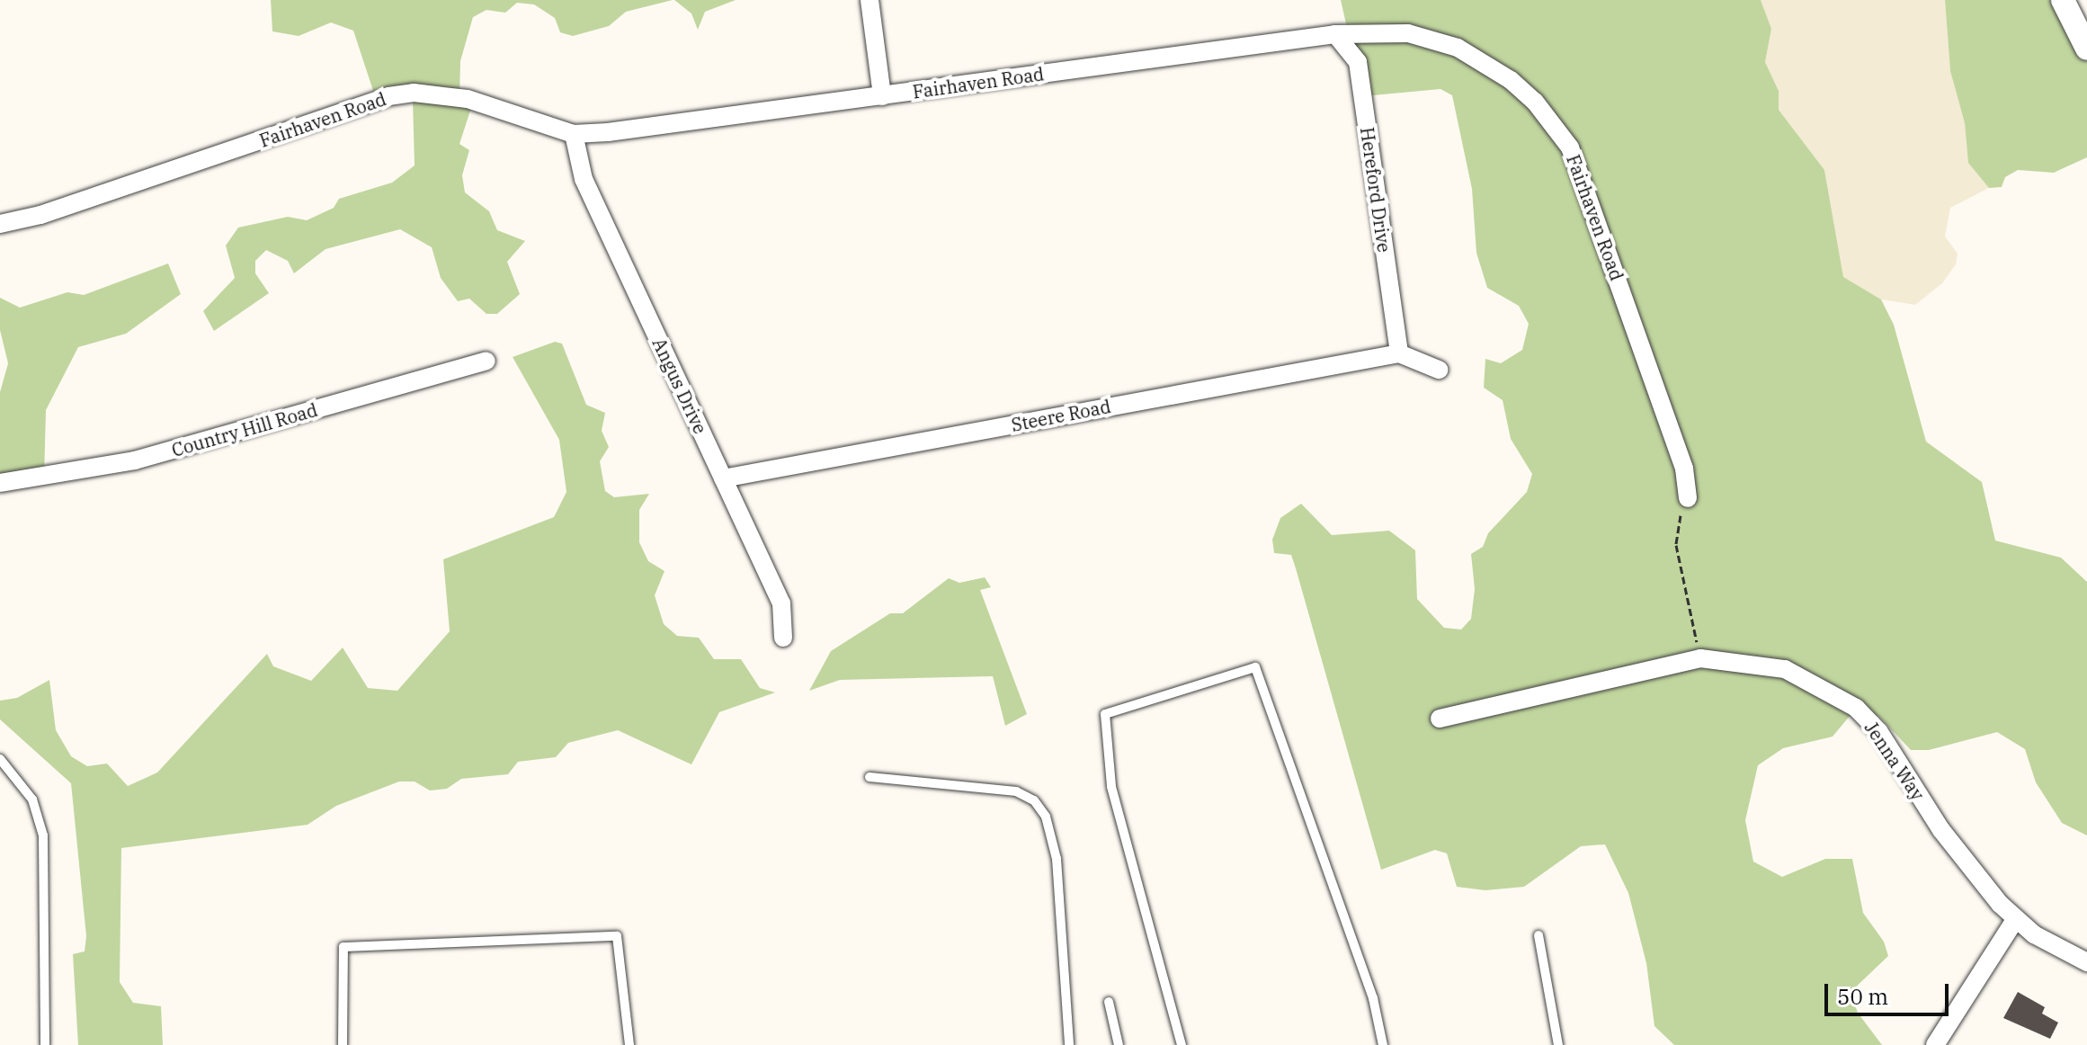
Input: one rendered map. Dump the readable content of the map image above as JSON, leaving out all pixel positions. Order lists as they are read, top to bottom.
{
  "streets": {
    "street": [
      "Fairhaven Road",
      "Hereford Drive",
      "Angus Drive",
      "Steere Road",
      "Country Hill Road",
      "Jenna Way"
    ]
  },
  "crossings": [
    ["Fairhaven Road", "Hereford Drive"],
    ["Fairhaven Road", "Angus Drive"],
    ["Hereford Drive", "Steere Road"],
    ["Angus Drive", "Steere Road"]
  ],
  "scale_bar": "50 m"
}
